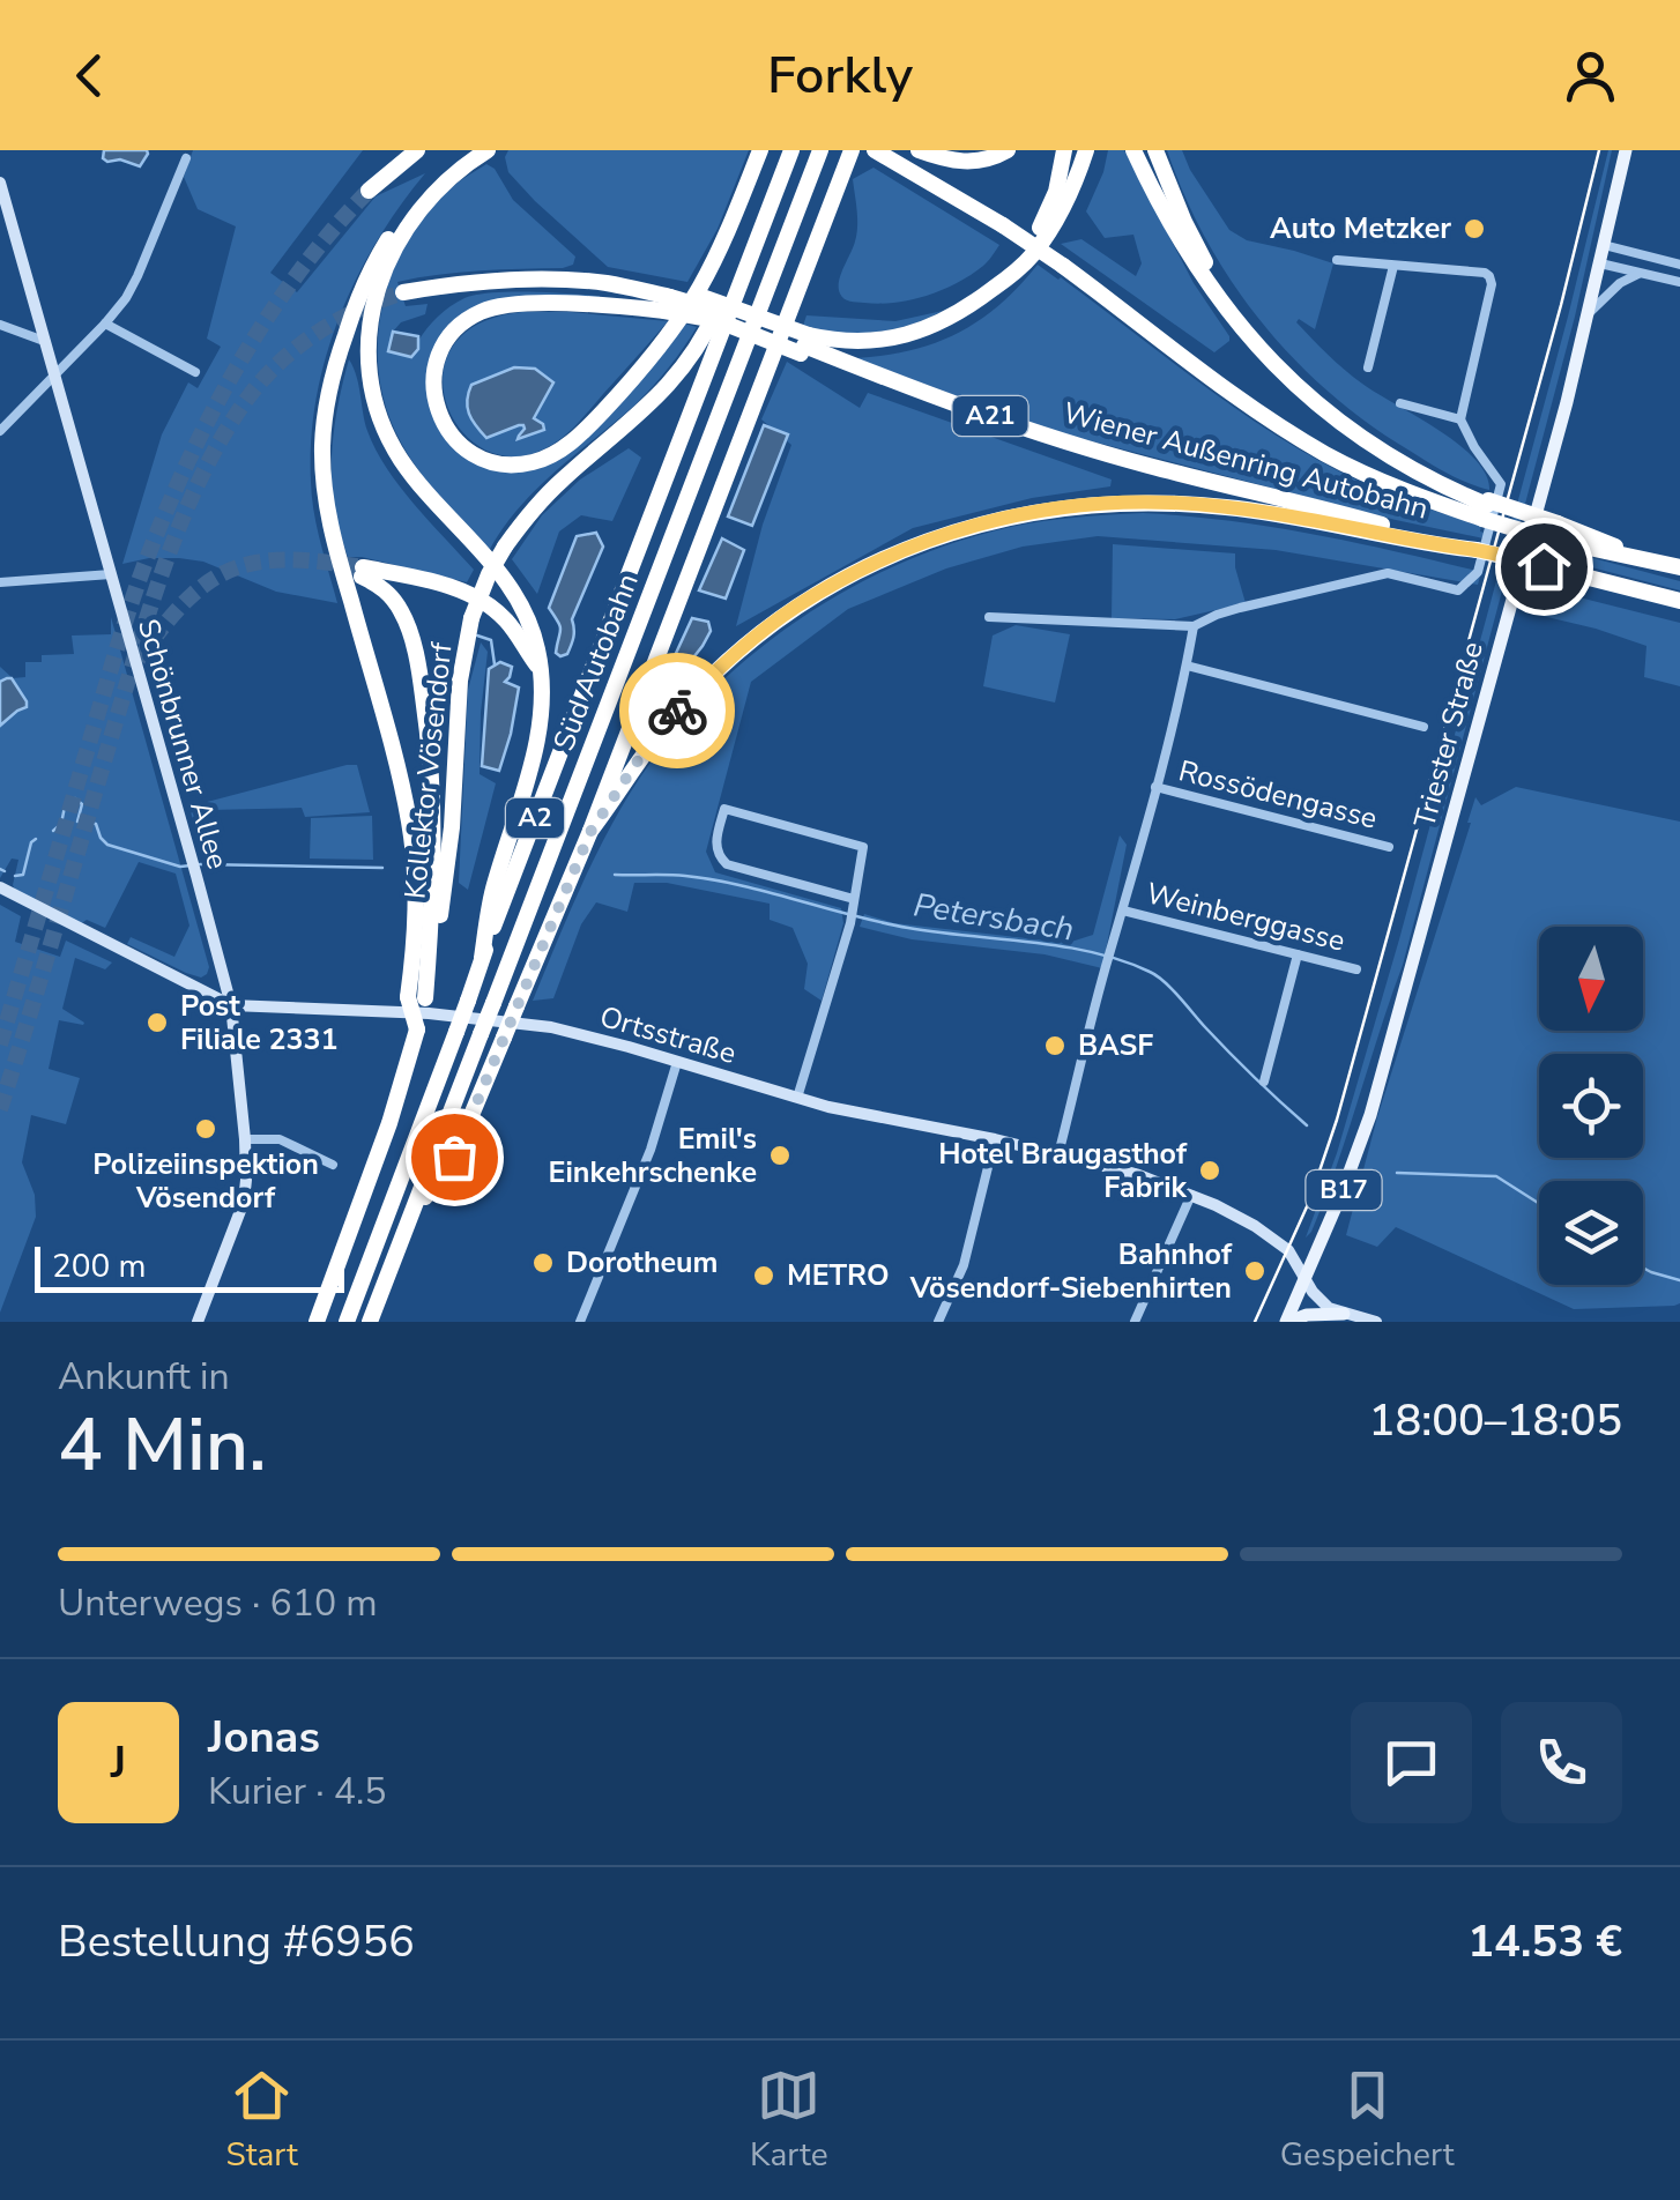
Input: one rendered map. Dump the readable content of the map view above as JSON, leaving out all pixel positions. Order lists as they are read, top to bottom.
{
  "streets": {
    "highway": [
      "A21",
      "Wiener Außenring Autobahn",
      "Süd Autobahn",
      "Kollektor Vösendorf",
      "A2"
    ],
    "main road": [
      "Triester Straße",
      "Schönbrunner Allee",
      "Ortsstraße",
      "B17"
    ],
    "street": ["Rossödengasse", "Weinberggasse"]
  },
  "crossings": [
    ["Süd Autobahn", "Kollektor Vösendorf"],
    ["Triester Straße", "Ortsstraße"],
    ["Schönbrunner Allee", "Ortsstraße"]
  ],
  "water": ["Petersbach"],
  "places": [
    "Auto Metzker",
    "Post Filiale 2331",
    "BASF",
    "Polizeiinspektion Vösendorf",
    "Emil's Einkehrschenke",
    "Hotel Braugasthof Fabrik",
    "Dorotheum",
    "Bahnhof Vösendorf-Siebenhirten",
    "METRO"
  ],
  "scale_bar": "200 m",
  "north": "bottom",
  "page": {
    "header": "Forkly",
    "scale": "200 m",
    "heading": ["4 Min.", "Ankunft in", "18:00–18:05"],
    "panel": [
      "Jonas",
      "Kurier · 4.5",
      "Bestellung #6956",
      "14.53 €"
    ],
    "bar": "Unterwegs · 610 m",
    "round": "J",
    "tabs": ["Start", "Karte", "Gespeichert"]
  }
}
